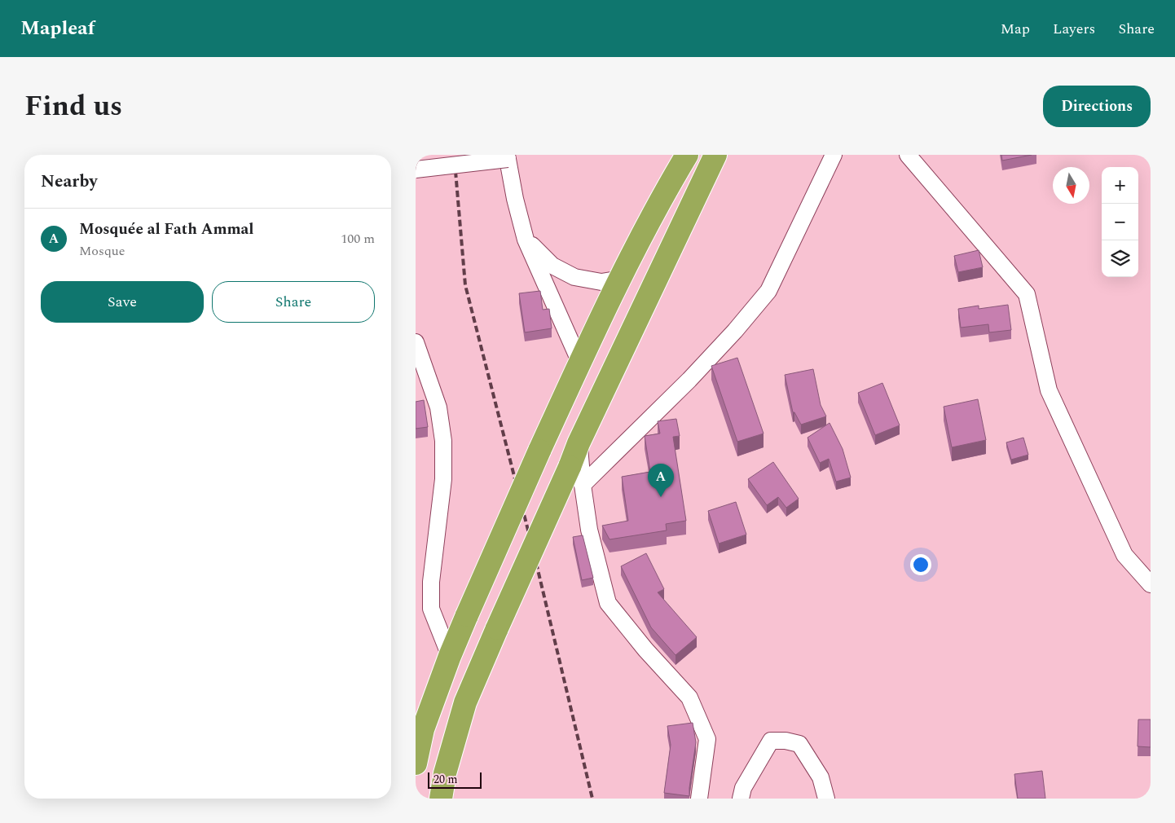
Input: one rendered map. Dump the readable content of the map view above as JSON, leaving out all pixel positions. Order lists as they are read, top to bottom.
{
  "scale_bar": "20 m",
  "north": "bottom",
  "page": {
    "header": "Mapleaf",
    "nav": ["Map", "Layers", "Share"],
    "title": "Find us",
    "buttons": [
      "Directions",
      ["Save", "Share"]
    ],
    "heading": "Nearby",
    "map_buttons": ["+", "−"],
    "list": [
      {
        "mark": "A",
        "name": "Mosquée al Fath Ammal",
        "note": "Mosque",
        "value": "100 m"
      }
    ],
    "pins": "A",
    "scale": "20 m"
  }
}
